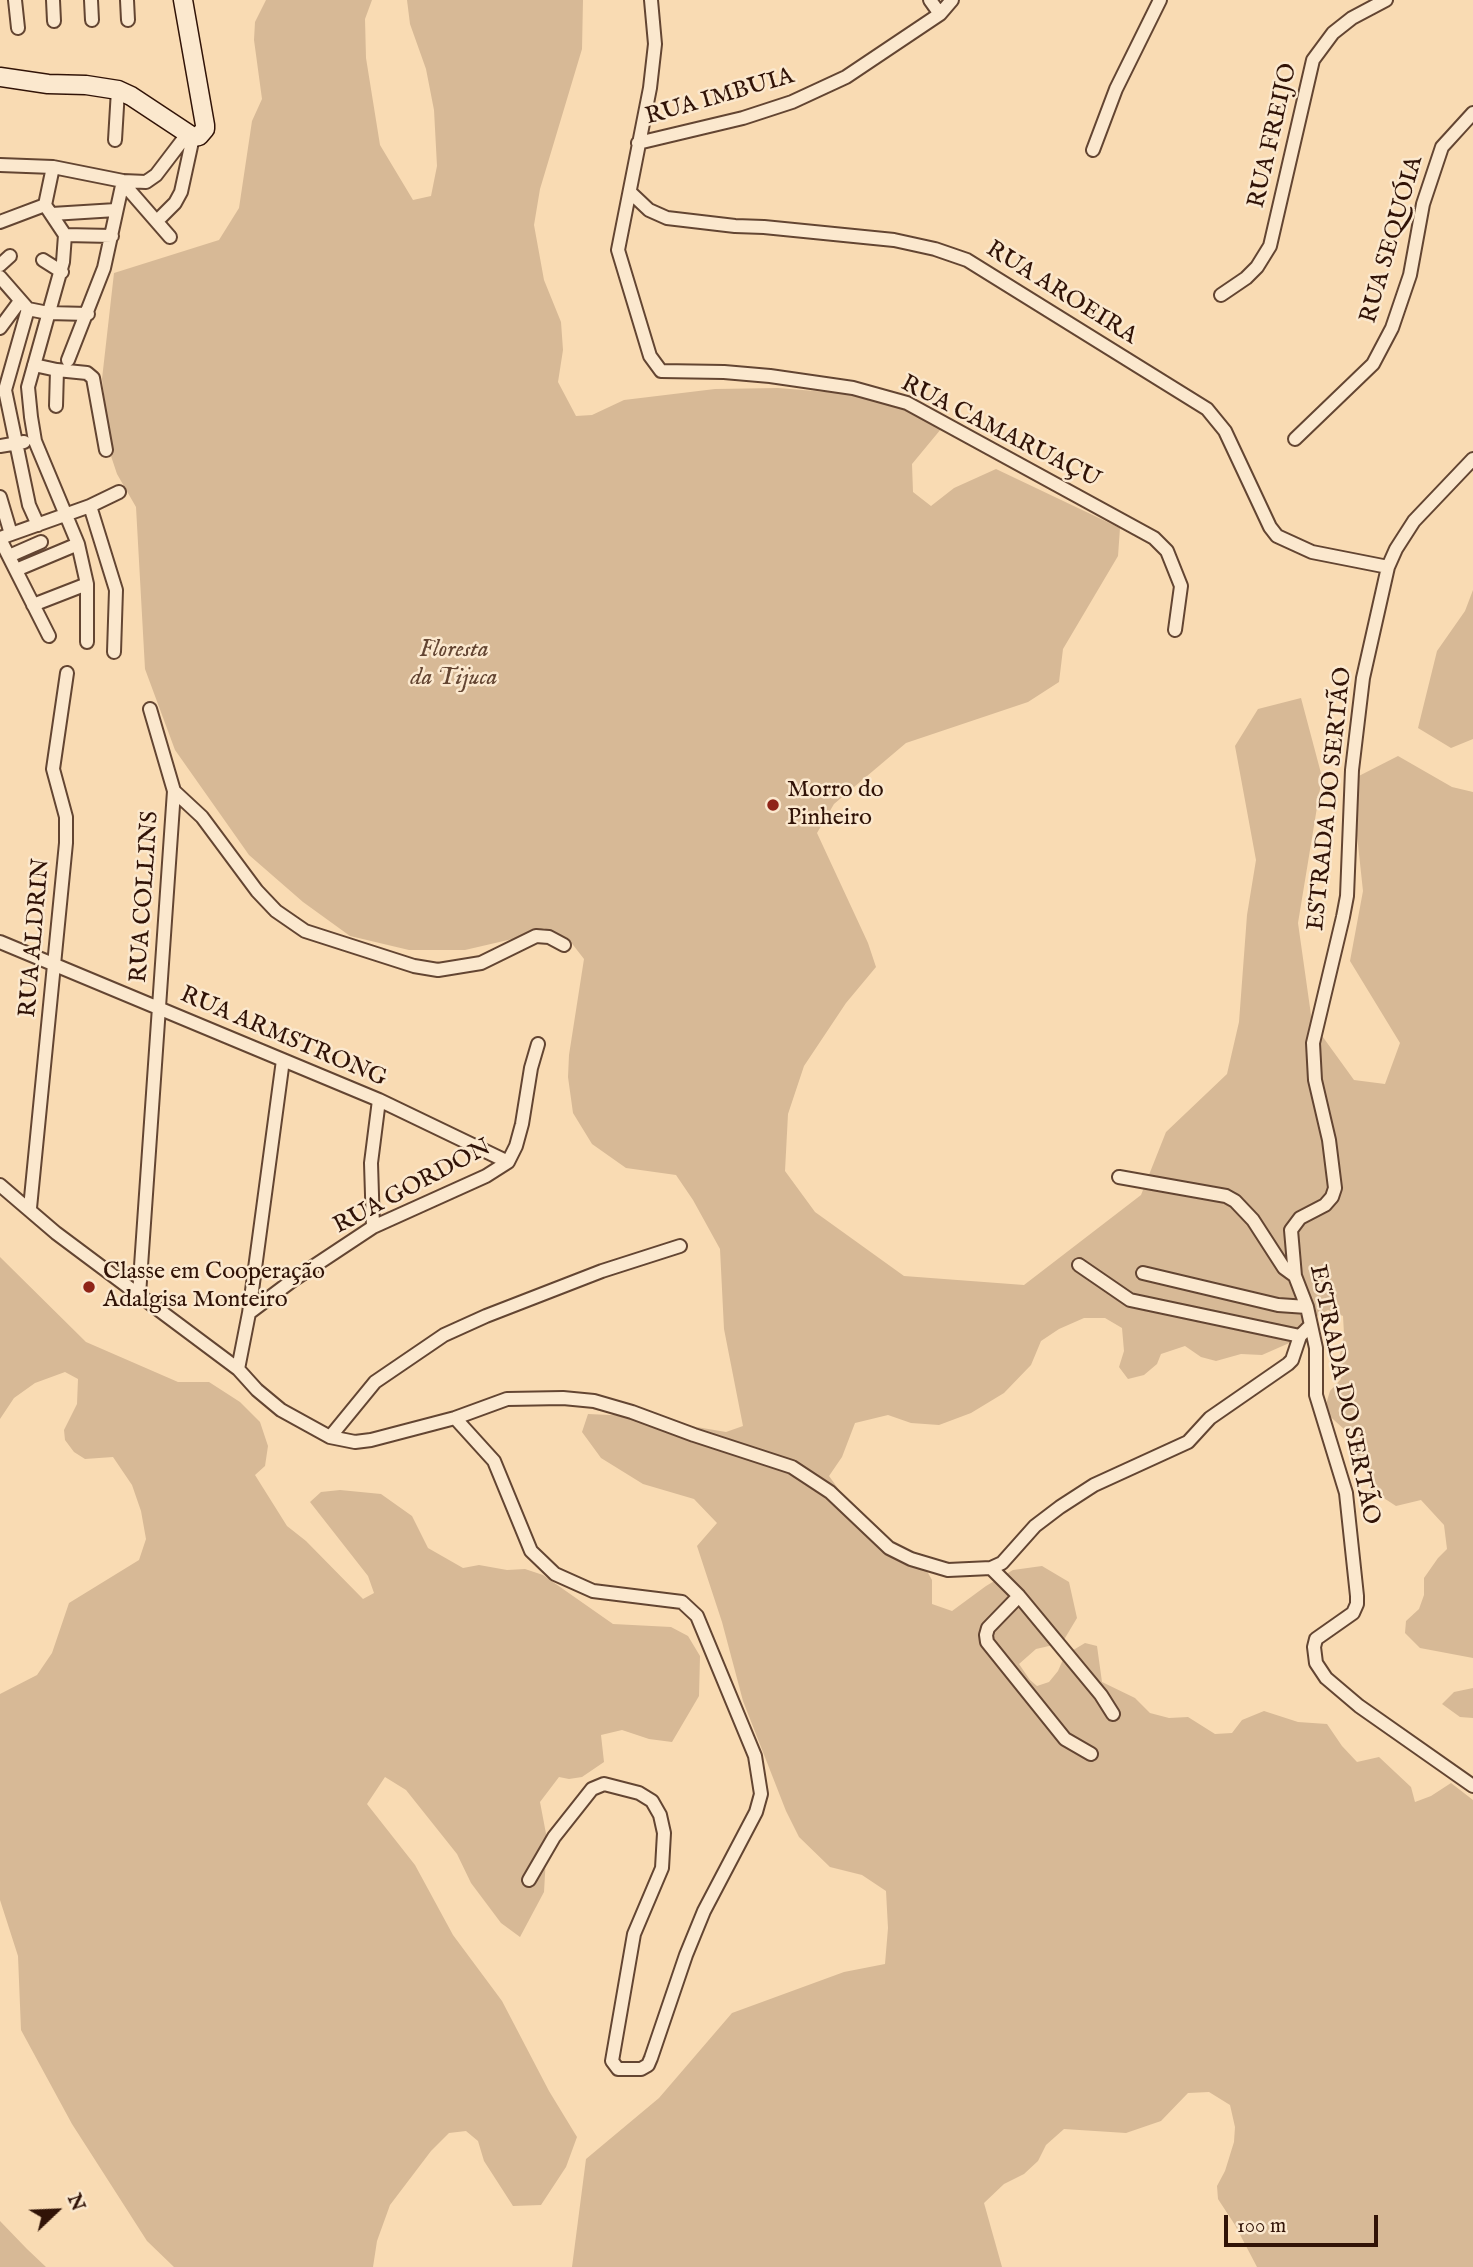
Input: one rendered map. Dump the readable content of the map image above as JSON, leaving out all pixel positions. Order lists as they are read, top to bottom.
{
  "streets": {
    "street": [
      "RUA IMBUIA",
      "RUA FREIJO",
      "RUA SEQUÓIA",
      "RUA AROEIRA",
      "RUA CAMARUAÇU",
      "ESTRADA DO SERTÃO",
      "RUA COLLINS",
      "RUA ALDRIN",
      "RUA ARMSTRONG",
      "RUA GORDON"
    ]
  },
  "crossings": [
    ["RUA AROEIRA", "RUA CAMARUAÇU"],
    ["RUA AROEIRA", "ESTRADA DO SERTÃO"],
    ["RUA COLLINS", "RUA ARMSTRONG"],
    ["RUA ALDRIN", "RUA ARMSTRONG"],
    ["RUA ARMSTRONG", "RUA GORDON"]
  ],
  "parks": ["Floresta da Tijuca"],
  "places": ["Morro do Pinheiro", "Classe em Cooperação Adalgisa Monteiro"],
  "scale_bar": "100 m",
  "north": "top right"
}
